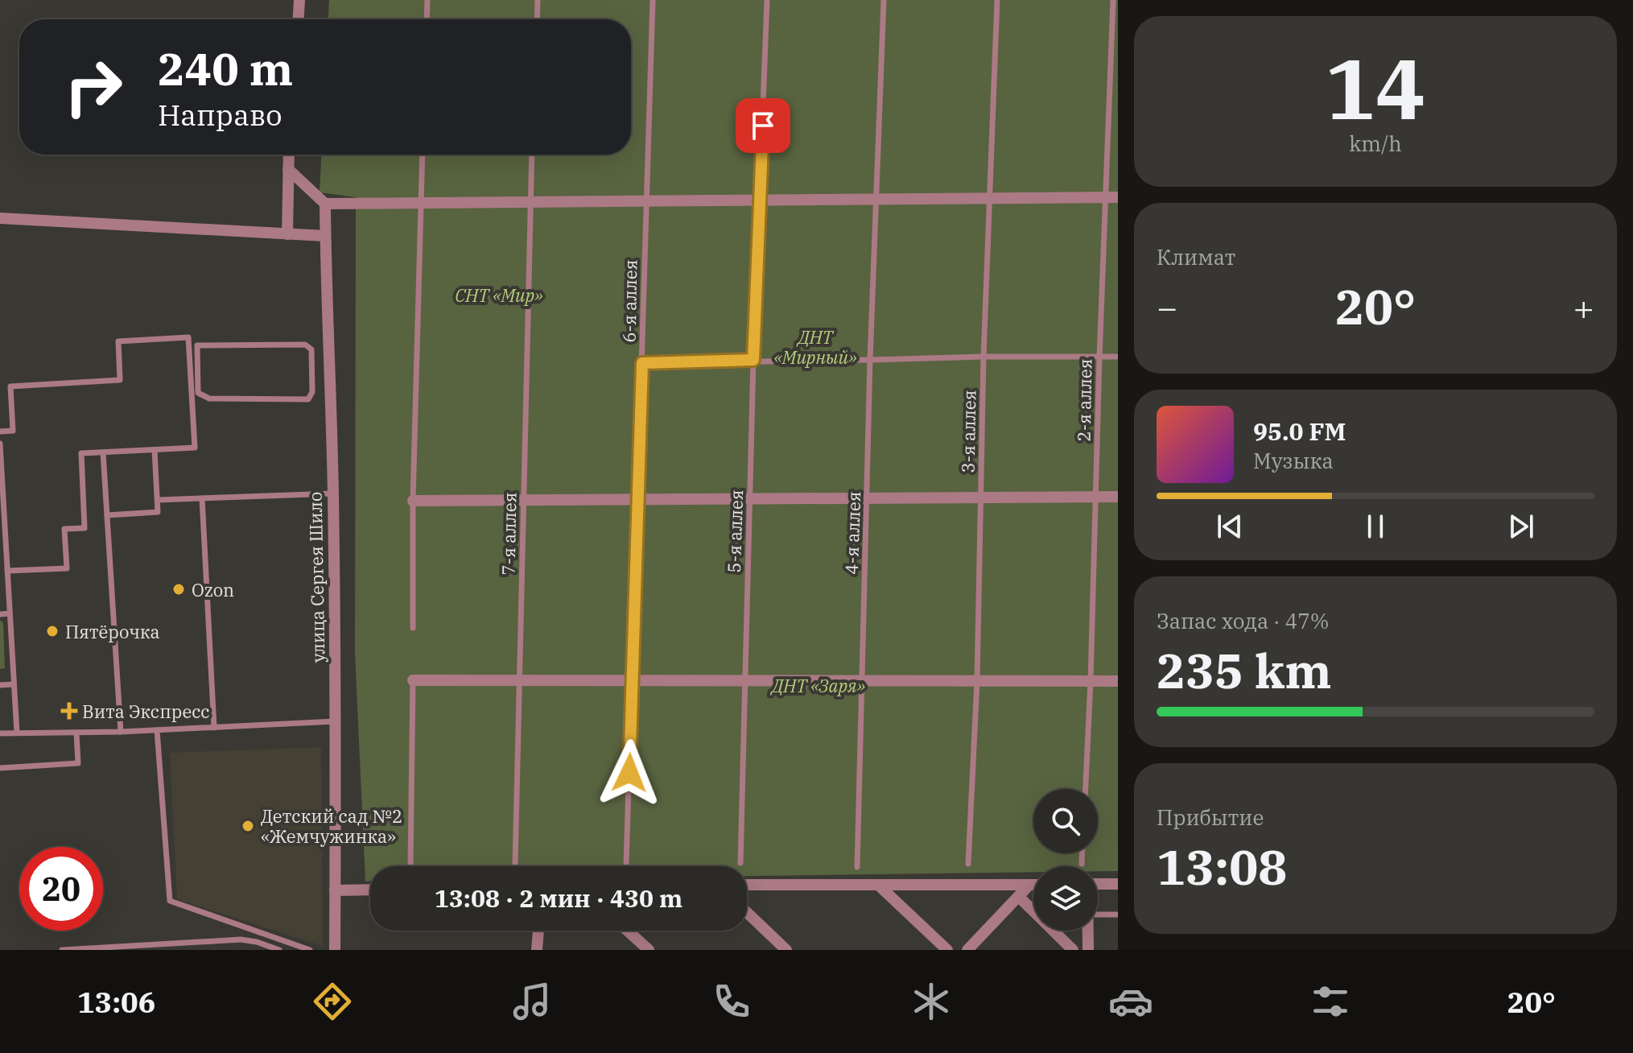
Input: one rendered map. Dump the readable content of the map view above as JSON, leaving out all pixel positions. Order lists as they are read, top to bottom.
{
  "streets": {
    "street": ["улица Сергея Шило"],
    "lane": [
      "6-я аллея",
      "2-я аллея",
      "3-я аллея",
      "5-я аллея",
      "4-я аллея",
      "7-я аллея"
    ]
  },
  "parks": ["СНТ «Мир»", "ДНТ «Мирный»", "ДНТ «Заря»"],
  "places": {
    "other": ["Ozon", "Пятёрочка", "Детский сад №2 «Жемчужинка»"],
    "health": ["Вита Экспресс"]
  },
  "page": {
    "tile": [
      ["14", "km/h"],
      "Климат",
      ["Запас хода · 47%", "235 km"],
      ["Прибытие", "13:08"]
    ],
    "turn": ["240 m", "Направо"],
    "heat": ["−", "20°", "+"],
    "song": ["95.0 FM", "Музыка"],
    "limit": "20",
    "trip": "13:08 · 2 мин · 430 m",
    "tabs": ["13:06", "20°"]
  }
}
